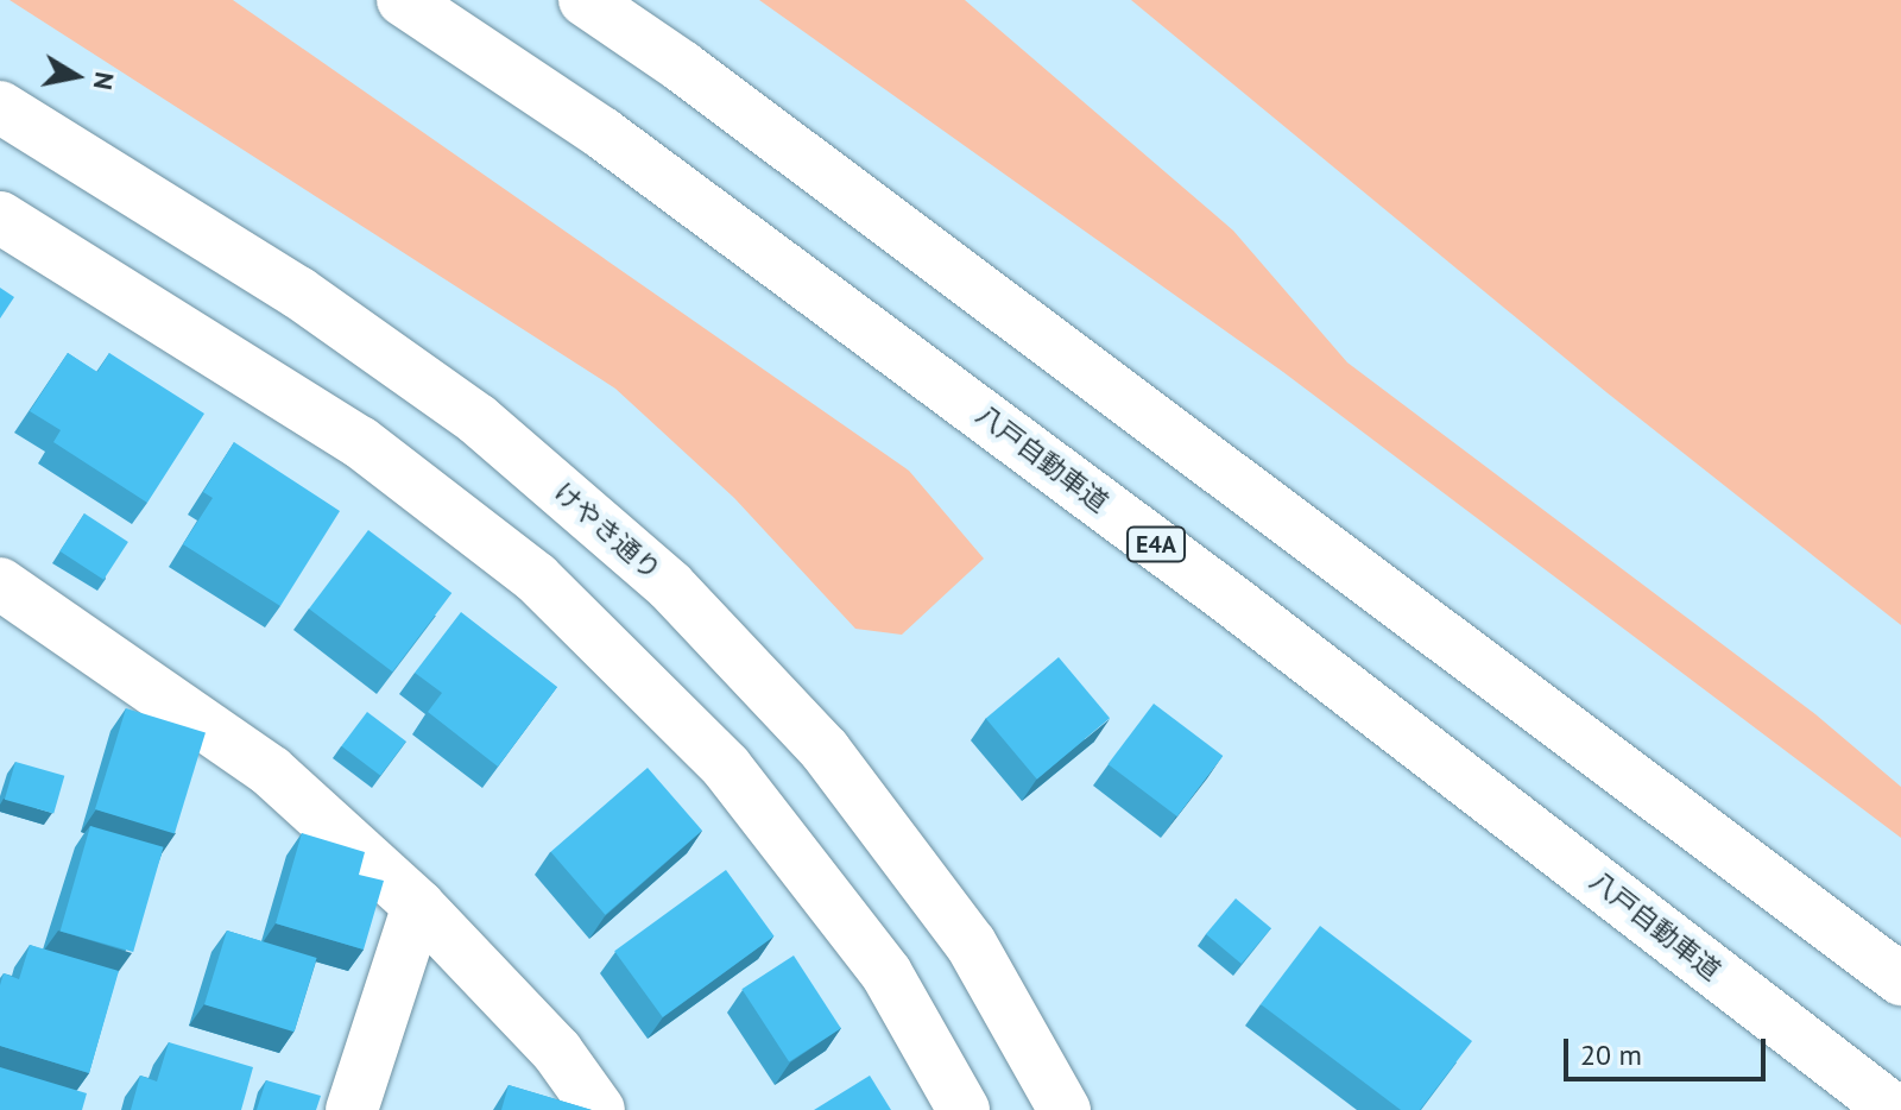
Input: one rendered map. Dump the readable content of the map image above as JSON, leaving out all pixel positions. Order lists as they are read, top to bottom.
{
  "streets": {
    "main road": ["八戸自動車道", "けやき通り", "E4A"]
  },
  "scale_bar": "20 m",
  "north": "right"
}
